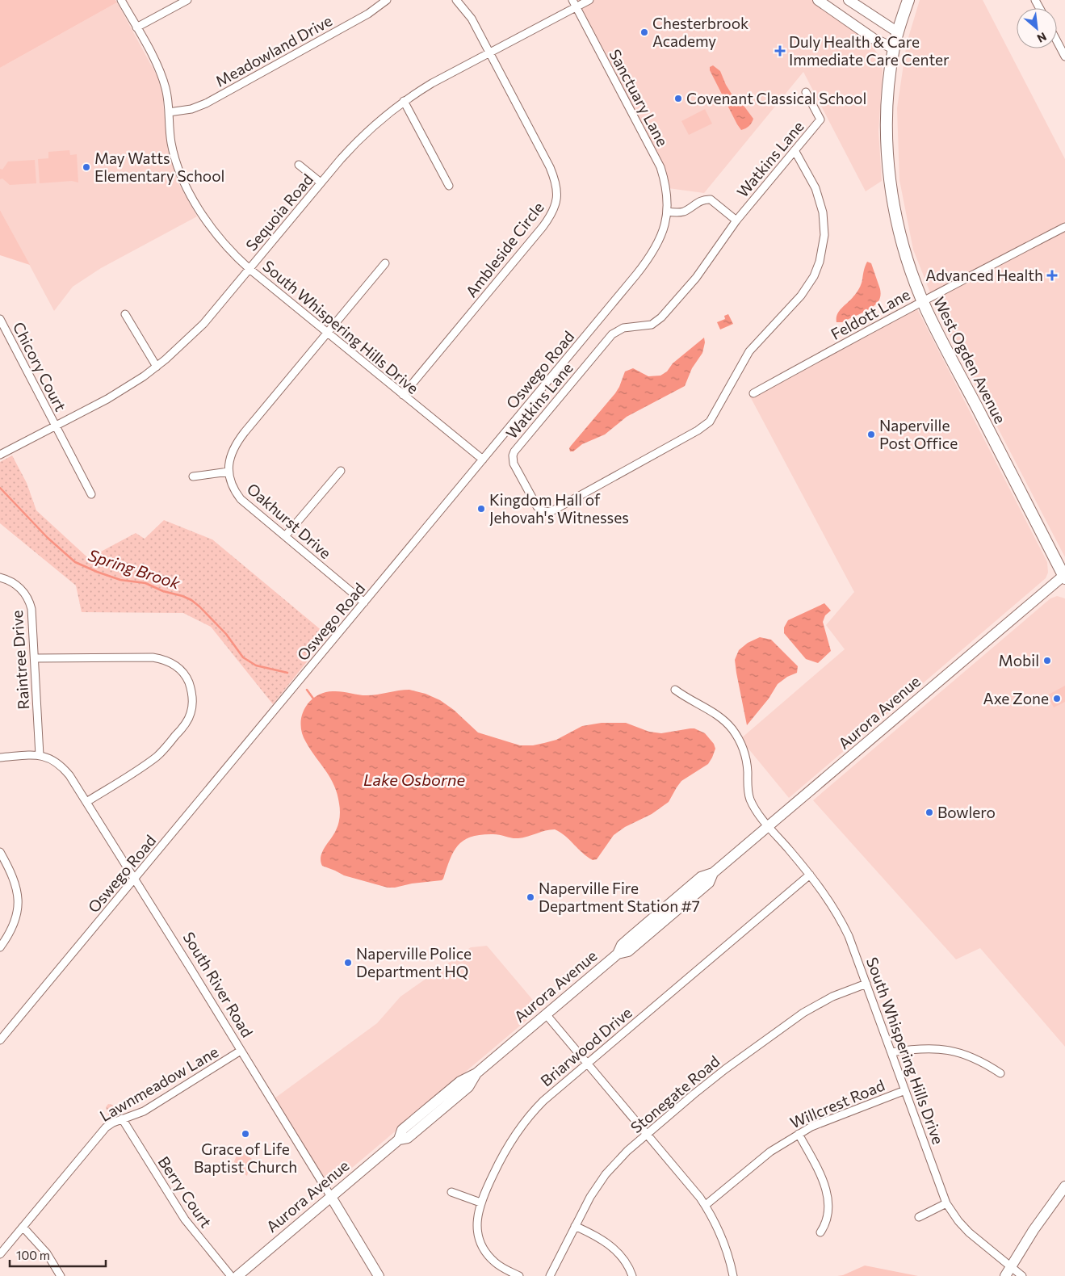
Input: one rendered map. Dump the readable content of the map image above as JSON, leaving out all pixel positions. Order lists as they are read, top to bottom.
{
  "streets": {
    "main road": ["West Ogden Avenue", "Aurora Avenue", "South River Road"],
    "street": [
      "Meadowland Drive",
      "Sanctuary Lane",
      "Watkins Lane",
      "Sequoia Road",
      "Ambleside Circle",
      "Feldott Lane",
      "South Whispering Hills Drive",
      "Chicory Court",
      "Oswego Road",
      "Oakhurst Drive",
      "Raintree Drive",
      "Briarwood Drive",
      "Lawnmeadow Lane",
      "Stonegate Road",
      "Willcrest Road",
      "Berry Court"
    ]
  },
  "crossings": [
    ["Meadowland Drive", "South Whispering Hills Drive"],
    ["Sanctuary Lane", "Watkins Lane"],
    ["Sanctuary Lane", "Sequoia Road"],
    ["Sanctuary Lane", "Oswego Road"],
    ["Watkins Lane", "Oswego Road"],
    ["Sequoia Road", "Ambleside Circle"],
    ["Sequoia Road", "South Whispering Hills Drive"],
    ["Sequoia Road", "Chicory Court"],
    ["Ambleside Circle", "South Whispering Hills Drive"],
    ["Feldott Lane", "West Ogden Avenue"],
    ["South Whispering Hills Drive", "Oswego Road"],
    ["South Whispering Hills Drive", "Oakhurst Drive"],
    ["South Whispering Hills Drive", "Aurora Avenue"],
    ["South Whispering Hills Drive", "Briarwood Drive"],
    ["South Whispering Hills Drive", "Stonegate Road"],
    ["South Whispering Hills Drive", "Willcrest Road"],
    ["West Ogden Avenue", "Aurora Avenue"],
    ["Oswego Road", "Oakhurst Drive"],
    ["Oswego Road", "South River Road"],
    ["Raintree Drive", "South River Road"],
    ["Aurora Avenue", "South River Road"],
    ["South River Road", "Lawnmeadow Lane"],
    ["Lawnmeadow Lane", "Berry Court"]
  ],
  "water": ["Spring Brook", "Lake Osborne"],
  "places": {
    "other": [
      "Chesterbrook Academy",
      "Covenant Classical School",
      "May Watts Elementary School",
      "Naperville Post Office",
      "Kingdom Hall of Jehovah's Witnesses",
      "Mobil",
      "Axe Zone",
      "Bowlero",
      "Naperville Fire Department Station #7",
      "Naperville Police Department HQ",
      "Grace of Life Baptist Church"
    ],
    "health": ["Duly Health & Care Immediate Care Center", "Advanced Health"]
  },
  "scale_bar": "100 m",
  "north": "bottom right"
}
